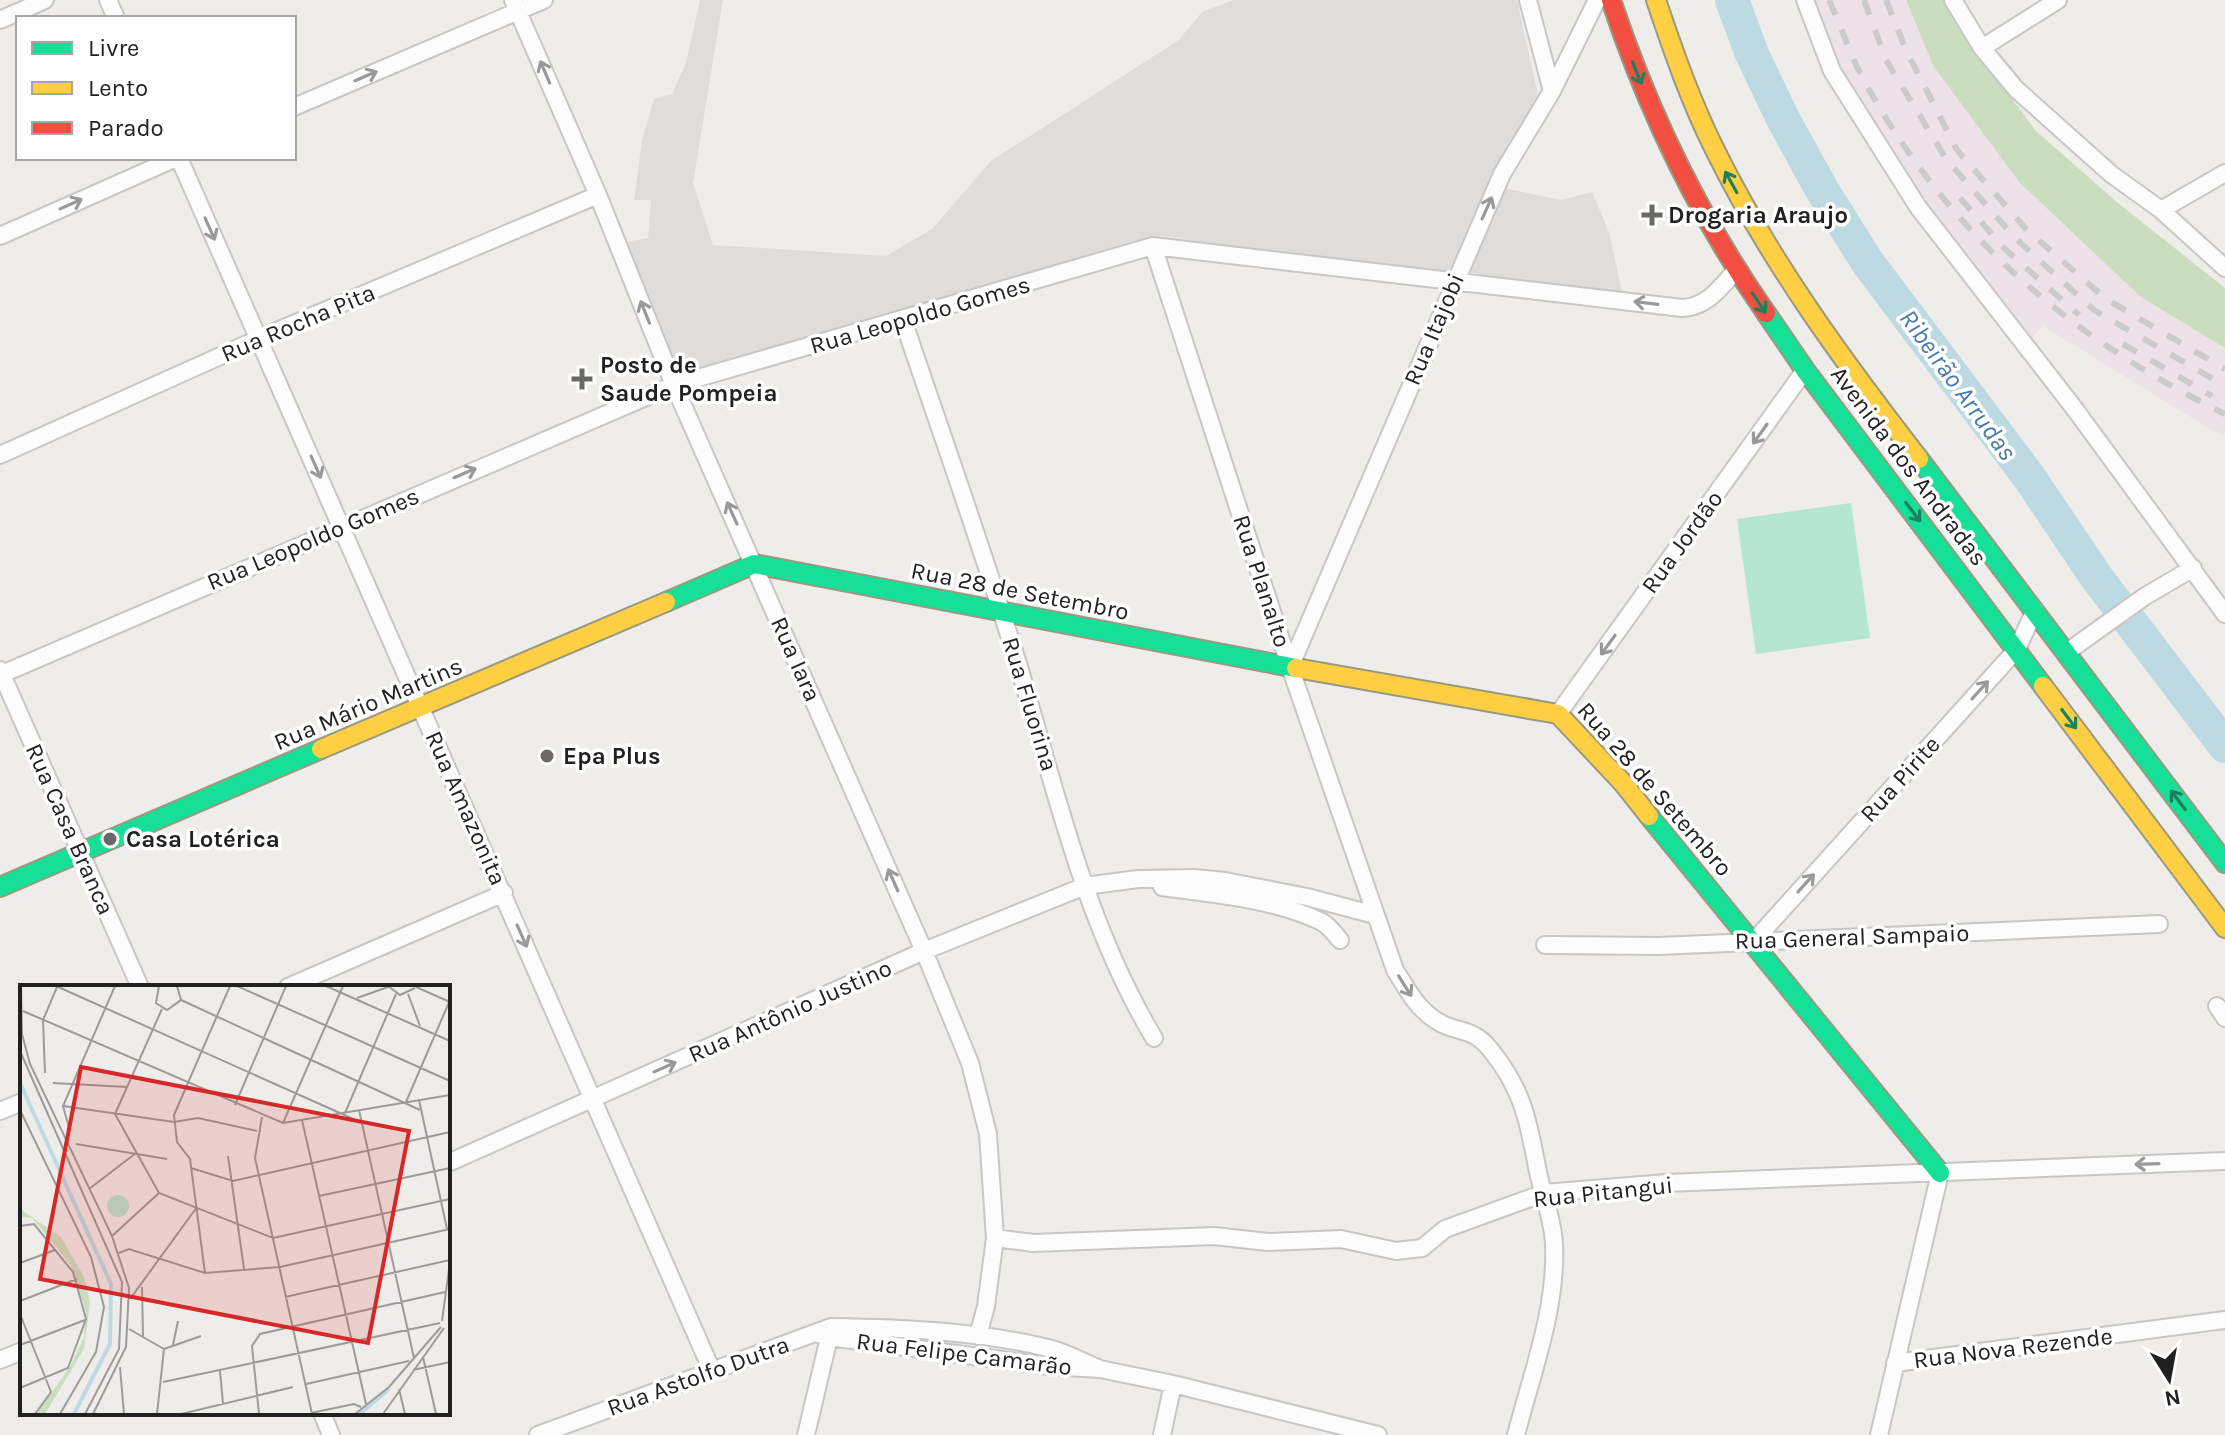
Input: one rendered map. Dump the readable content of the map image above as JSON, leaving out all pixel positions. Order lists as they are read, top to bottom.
{
  "streets": {
    "street": [
      "Rua Leopoldo Gomes",
      "Rua Rocha Pita",
      "Rua Itajobi",
      "Avenida dos Andradas",
      "Rua Jordão",
      "Rua Planalto",
      "Rua 28 de Setembro",
      "Rua Iara",
      "Rua Mário Martins",
      "Rua Fluorina",
      "Rua Pirite",
      "Rua Amazonita",
      "Rua Casa Branca",
      "Rua General Sampaio",
      "Rua Antônio Justino",
      "Rua Pitangui",
      "Rua Nova Rezende",
      "Rua Felipe Camarão",
      "Rua Astolfo Dutra"
    ]
  },
  "crossings": [
    ["Rua Leopoldo Gomes", "Rua Itajobi"],
    ["Rua Leopoldo Gomes", "Avenida dos Andradas"],
    ["Rua Leopoldo Gomes", "Rua Planalto"],
    ["Rua Leopoldo Gomes", "Rua Iara"],
    ["Rua Leopoldo Gomes", "Rua Fluorina"],
    ["Rua Leopoldo Gomes", "Rua Amazonita"],
    ["Rua Leopoldo Gomes", "Rua Casa Branca"],
    ["Rua Rocha Pita", "Rua Iara"],
    ["Rua Rocha Pita", "Rua Amazonita"],
    ["Rua Itajobi", "Rua Planalto"],
    ["Rua Itajobi", "Rua 28 de Setembro"],
    ["Avenida dos Andradas", "Rua Jordão"],
    ["Avenida dos Andradas", "Rua Pirite"],
    ["Rua Jordão", "Rua 28 de Setembro"],
    ["Rua Planalto", "Rua 28 de Setembro"],
    ["Rua Planalto", "Rua Antônio Justino"],
    ["Rua 28 de Setembro", "Rua Iara"],
    ["Rua 28 de Setembro", "Rua Mário Martins"],
    ["Rua 28 de Setembro", "Rua Fluorina"],
    ["Rua 28 de Setembro", "Rua Pirite"],
    ["Rua 28 de Setembro", "Rua General Sampaio"],
    ["Rua 28 de Setembro", "Rua Pitangui"],
    ["Rua Iara", "Rua Mário Martins"],
    ["Rua Iara", "Rua Antônio Justino"],
    ["Rua Iara", "Rua Pitangui"],
    ["Rua Iara", "Rua Felipe Camarão"],
    ["Rua Mário Martins", "Rua Amazonita"],
    ["Rua Mário Martins", "Rua Casa Branca"],
    ["Rua Fluorina", "Rua Antônio Justino"],
    ["Rua Pirite", "Rua General Sampaio"],
    ["Rua Amazonita", "Rua Antônio Justino"],
    ["Rua Amazonita", "Rua Astolfo Dutra"],
    ["Rua Felipe Camarão", "Rua Astolfo Dutra"]
  ],
  "one_way": [
    "Rua Jordão",
    "Rua Iara",
    "Rua Pirite",
    "Rua Amazonita"
  ],
  "water": ["Ribeirão Arrudas"],
  "places": {
    "health": ["Drogaria Araujo", "Posto de Saude Pompeia"],
    "other": ["Epa Plus", "Casa Lotérica"]
  },
  "legend": ["Livre", "Lento", "Parado"],
  "north": "bottom"
}
